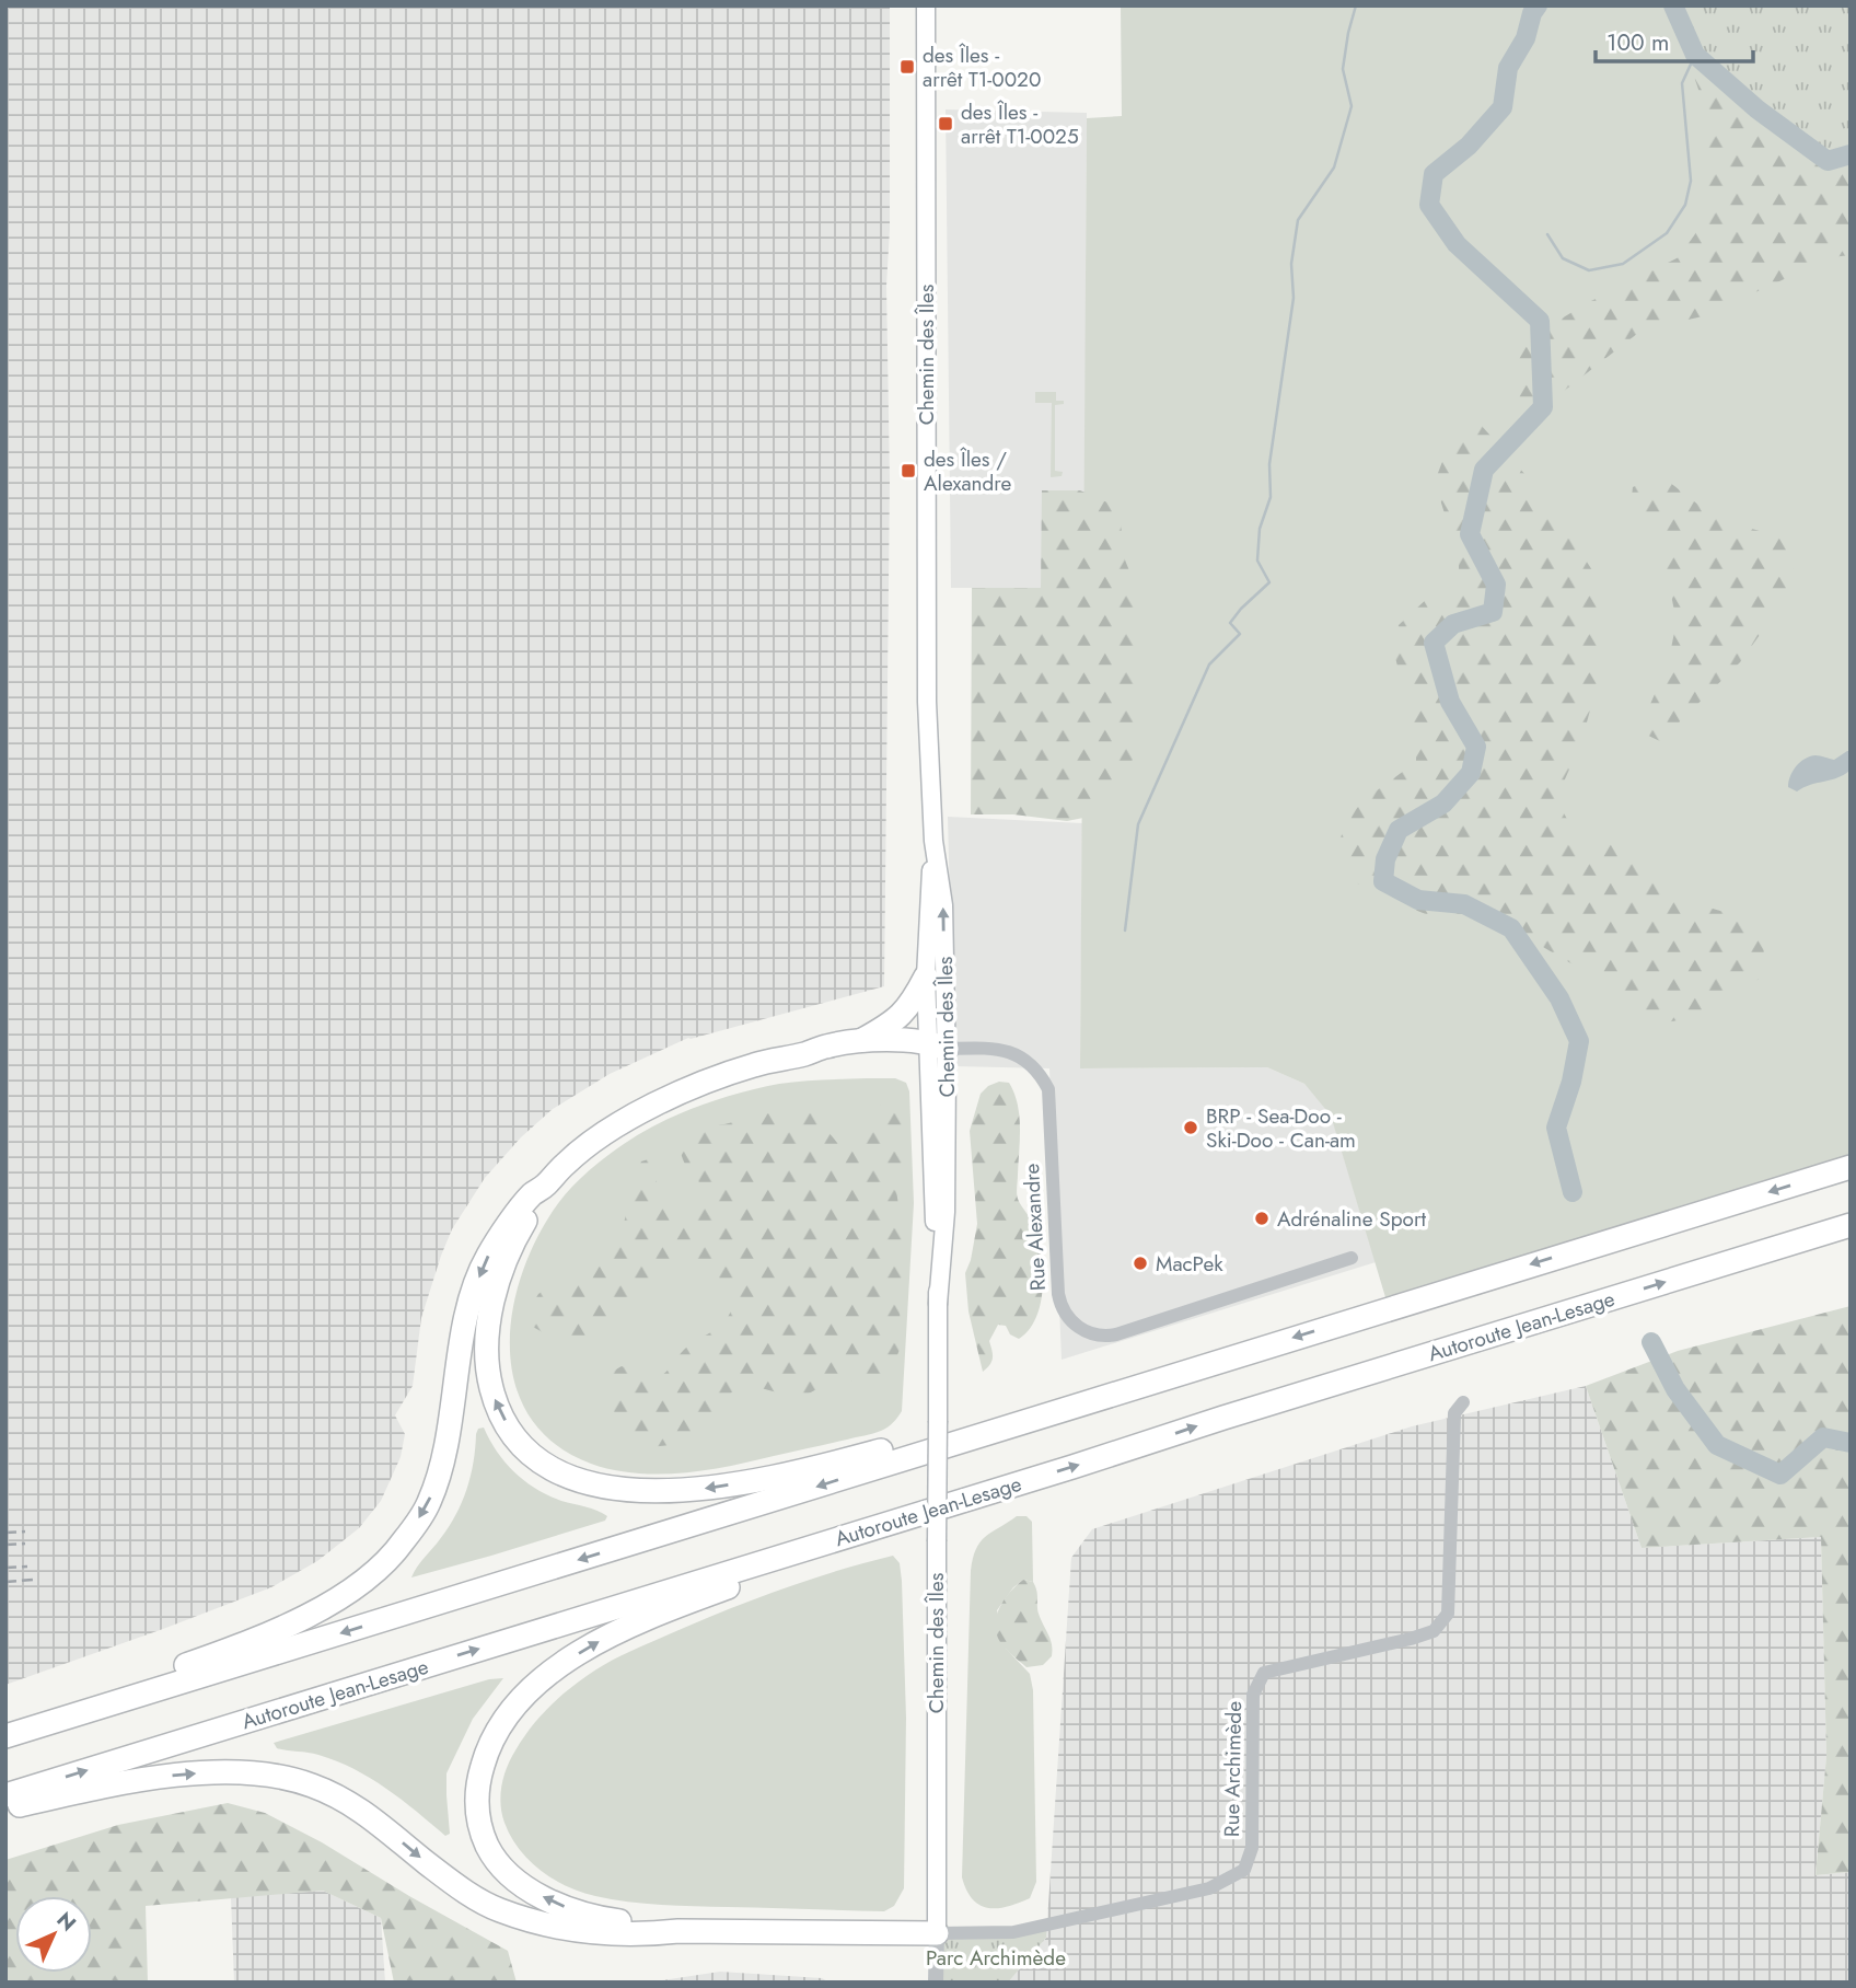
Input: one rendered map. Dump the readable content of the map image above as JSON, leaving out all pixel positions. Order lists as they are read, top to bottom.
{
  "streets": {
    "highway": ["Autoroute Jean-Lesage"],
    "main road": ["Chemin des Îles"],
    "street": ["Rue Alexandre", "Rue Archimède"]
  },
  "crossings": [
    ["Chemin des Îles", "Rue Alexandre"],
    ["Chemin des Îles", "Rue Archimède"]
  ],
  "parks": ["Parc Archimède"],
  "places": {
    "transit": ["des Îles - arrêt T1-0020", "des Îles - arrêt T1-0025", "des Îles / Alexandre"],
    "other": ["BRP - Sea-Doo - Ski-Doo - Can-am", "Adrénaline Sport", "MacPek"]
  },
  "scale_bar": "100 m",
  "north": "top right"
}
